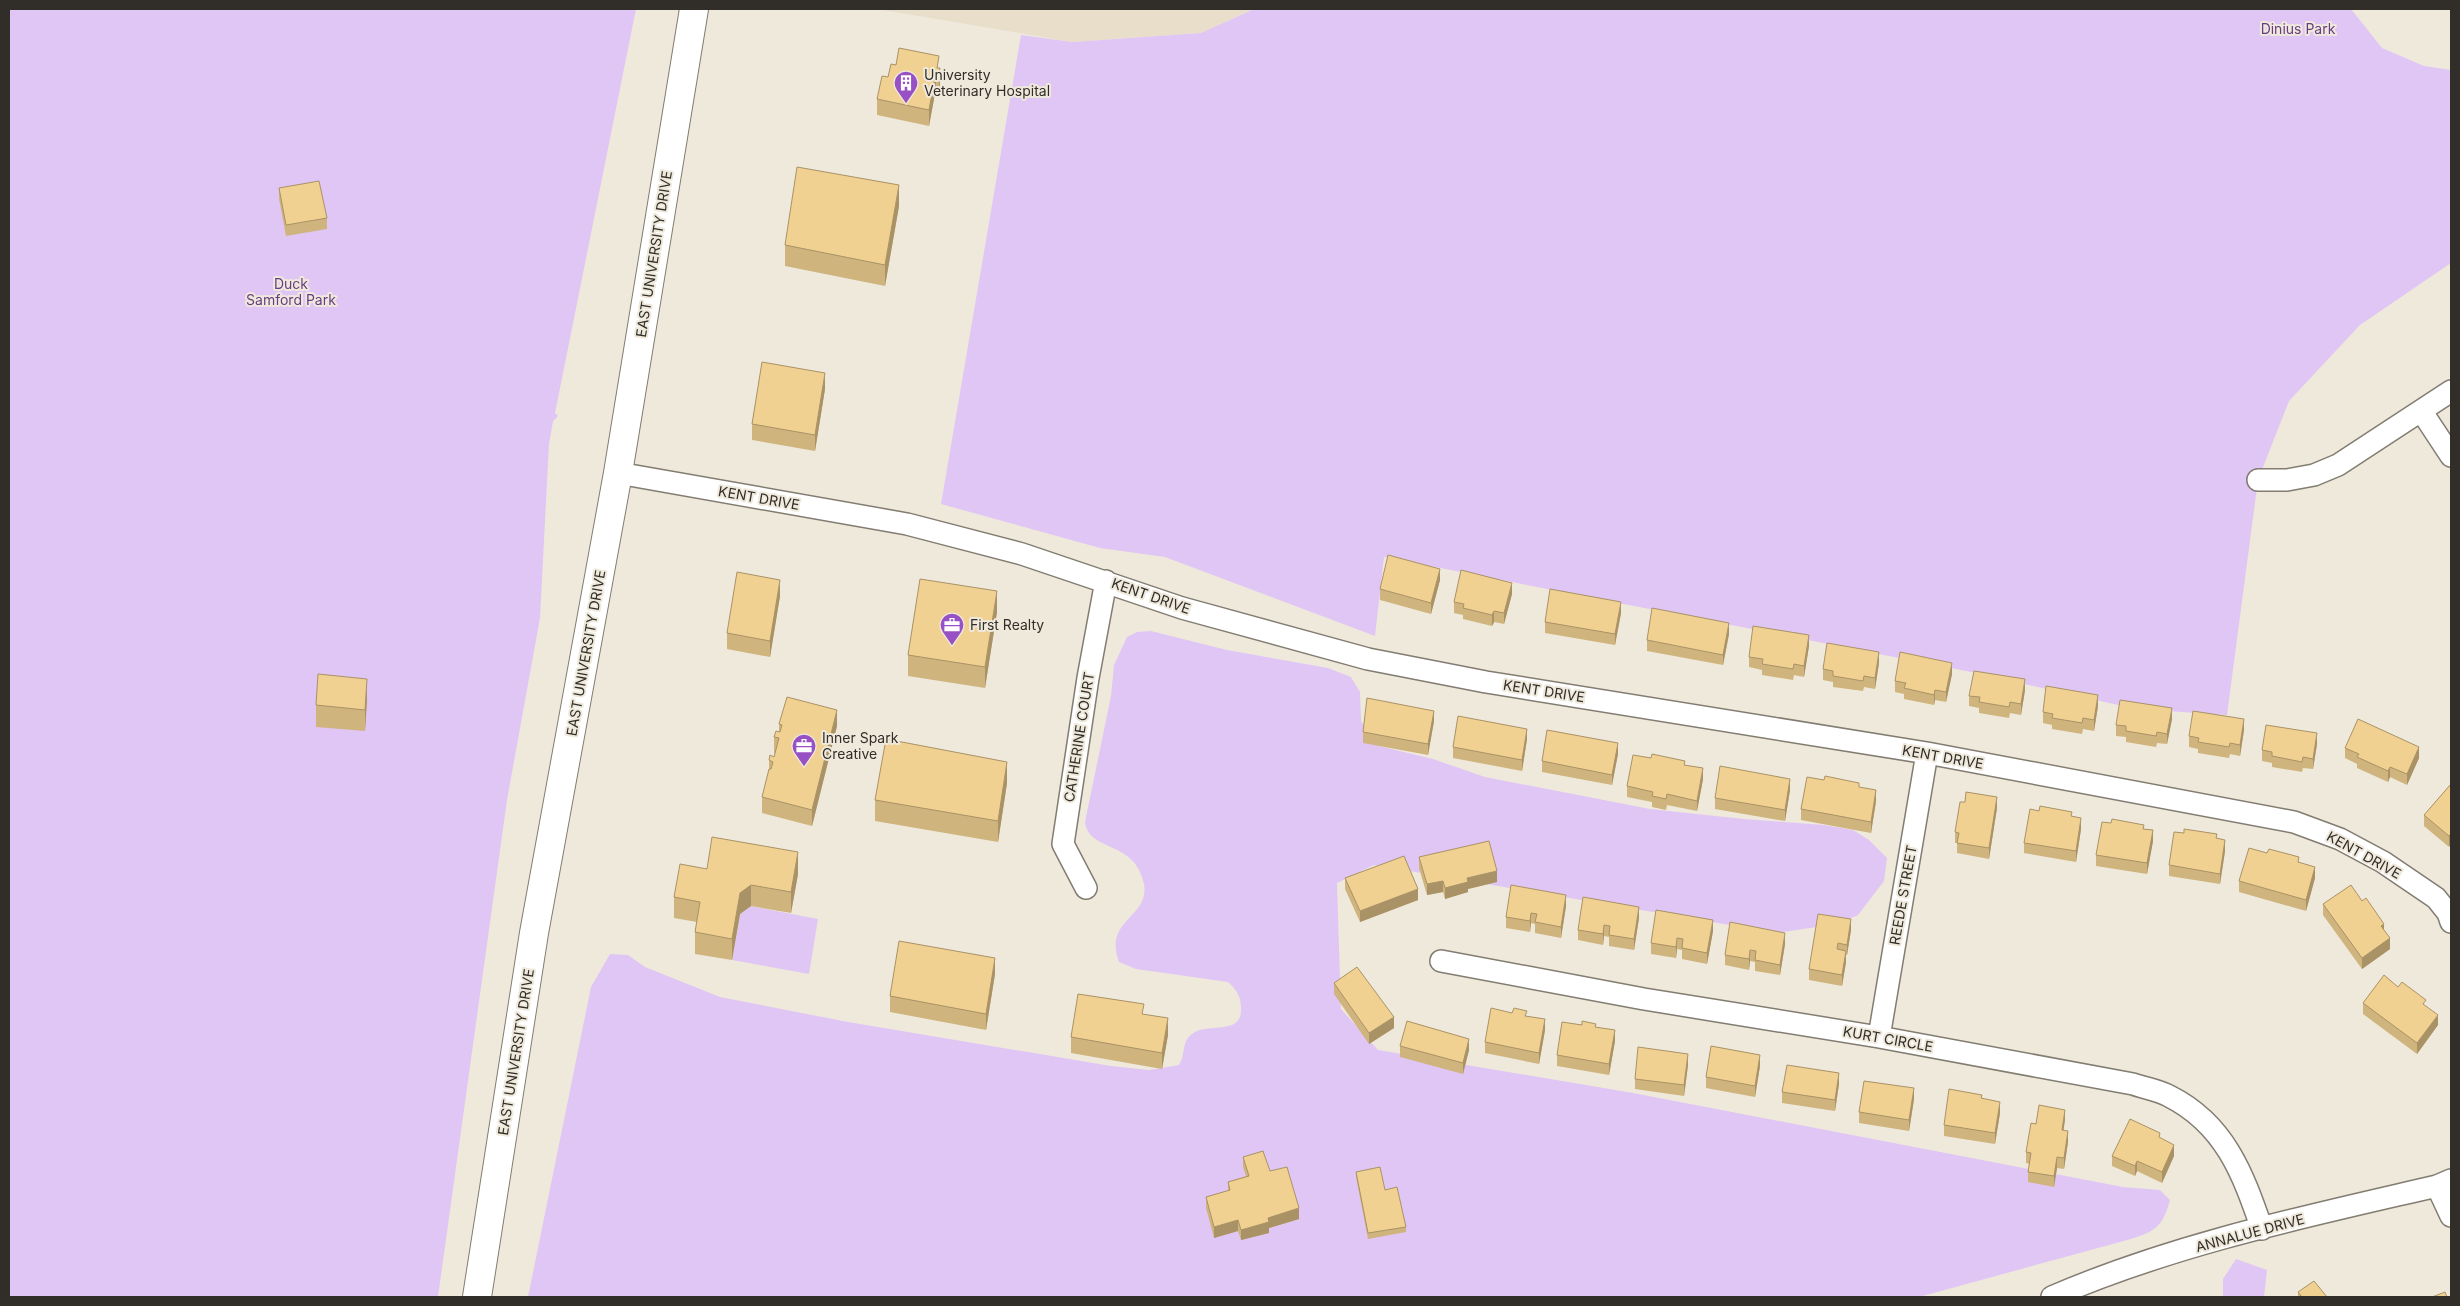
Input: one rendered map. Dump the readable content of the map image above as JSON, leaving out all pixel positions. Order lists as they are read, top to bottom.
{
  "streets": {
    "main road": ["EAST UNIVERSITY DRIVE"],
    "street": [
      "KENT DRIVE",
      "CATHERINE COURT",
      "REEDE STREET",
      "KURT CIRCLE",
      "ANNALUE DRIVE"
    ]
  },
  "crossings": [
    ["EAST UNIVERSITY DRIVE", "KENT DRIVE"],
    ["KENT DRIVE", "CATHERINE COURT"],
    ["KENT DRIVE", "REEDE STREET"],
    ["REEDE STREET", "KURT CIRCLE"],
    ["KURT CIRCLE", "ANNALUE DRIVE"]
  ],
  "parks": ["Dinius Park", "Duck Samford Park"],
  "places": {
    "building": ["University Veterinary Hospital"],
    "office": ["First Realty", "Inner Spark Creative"]
  }
}
